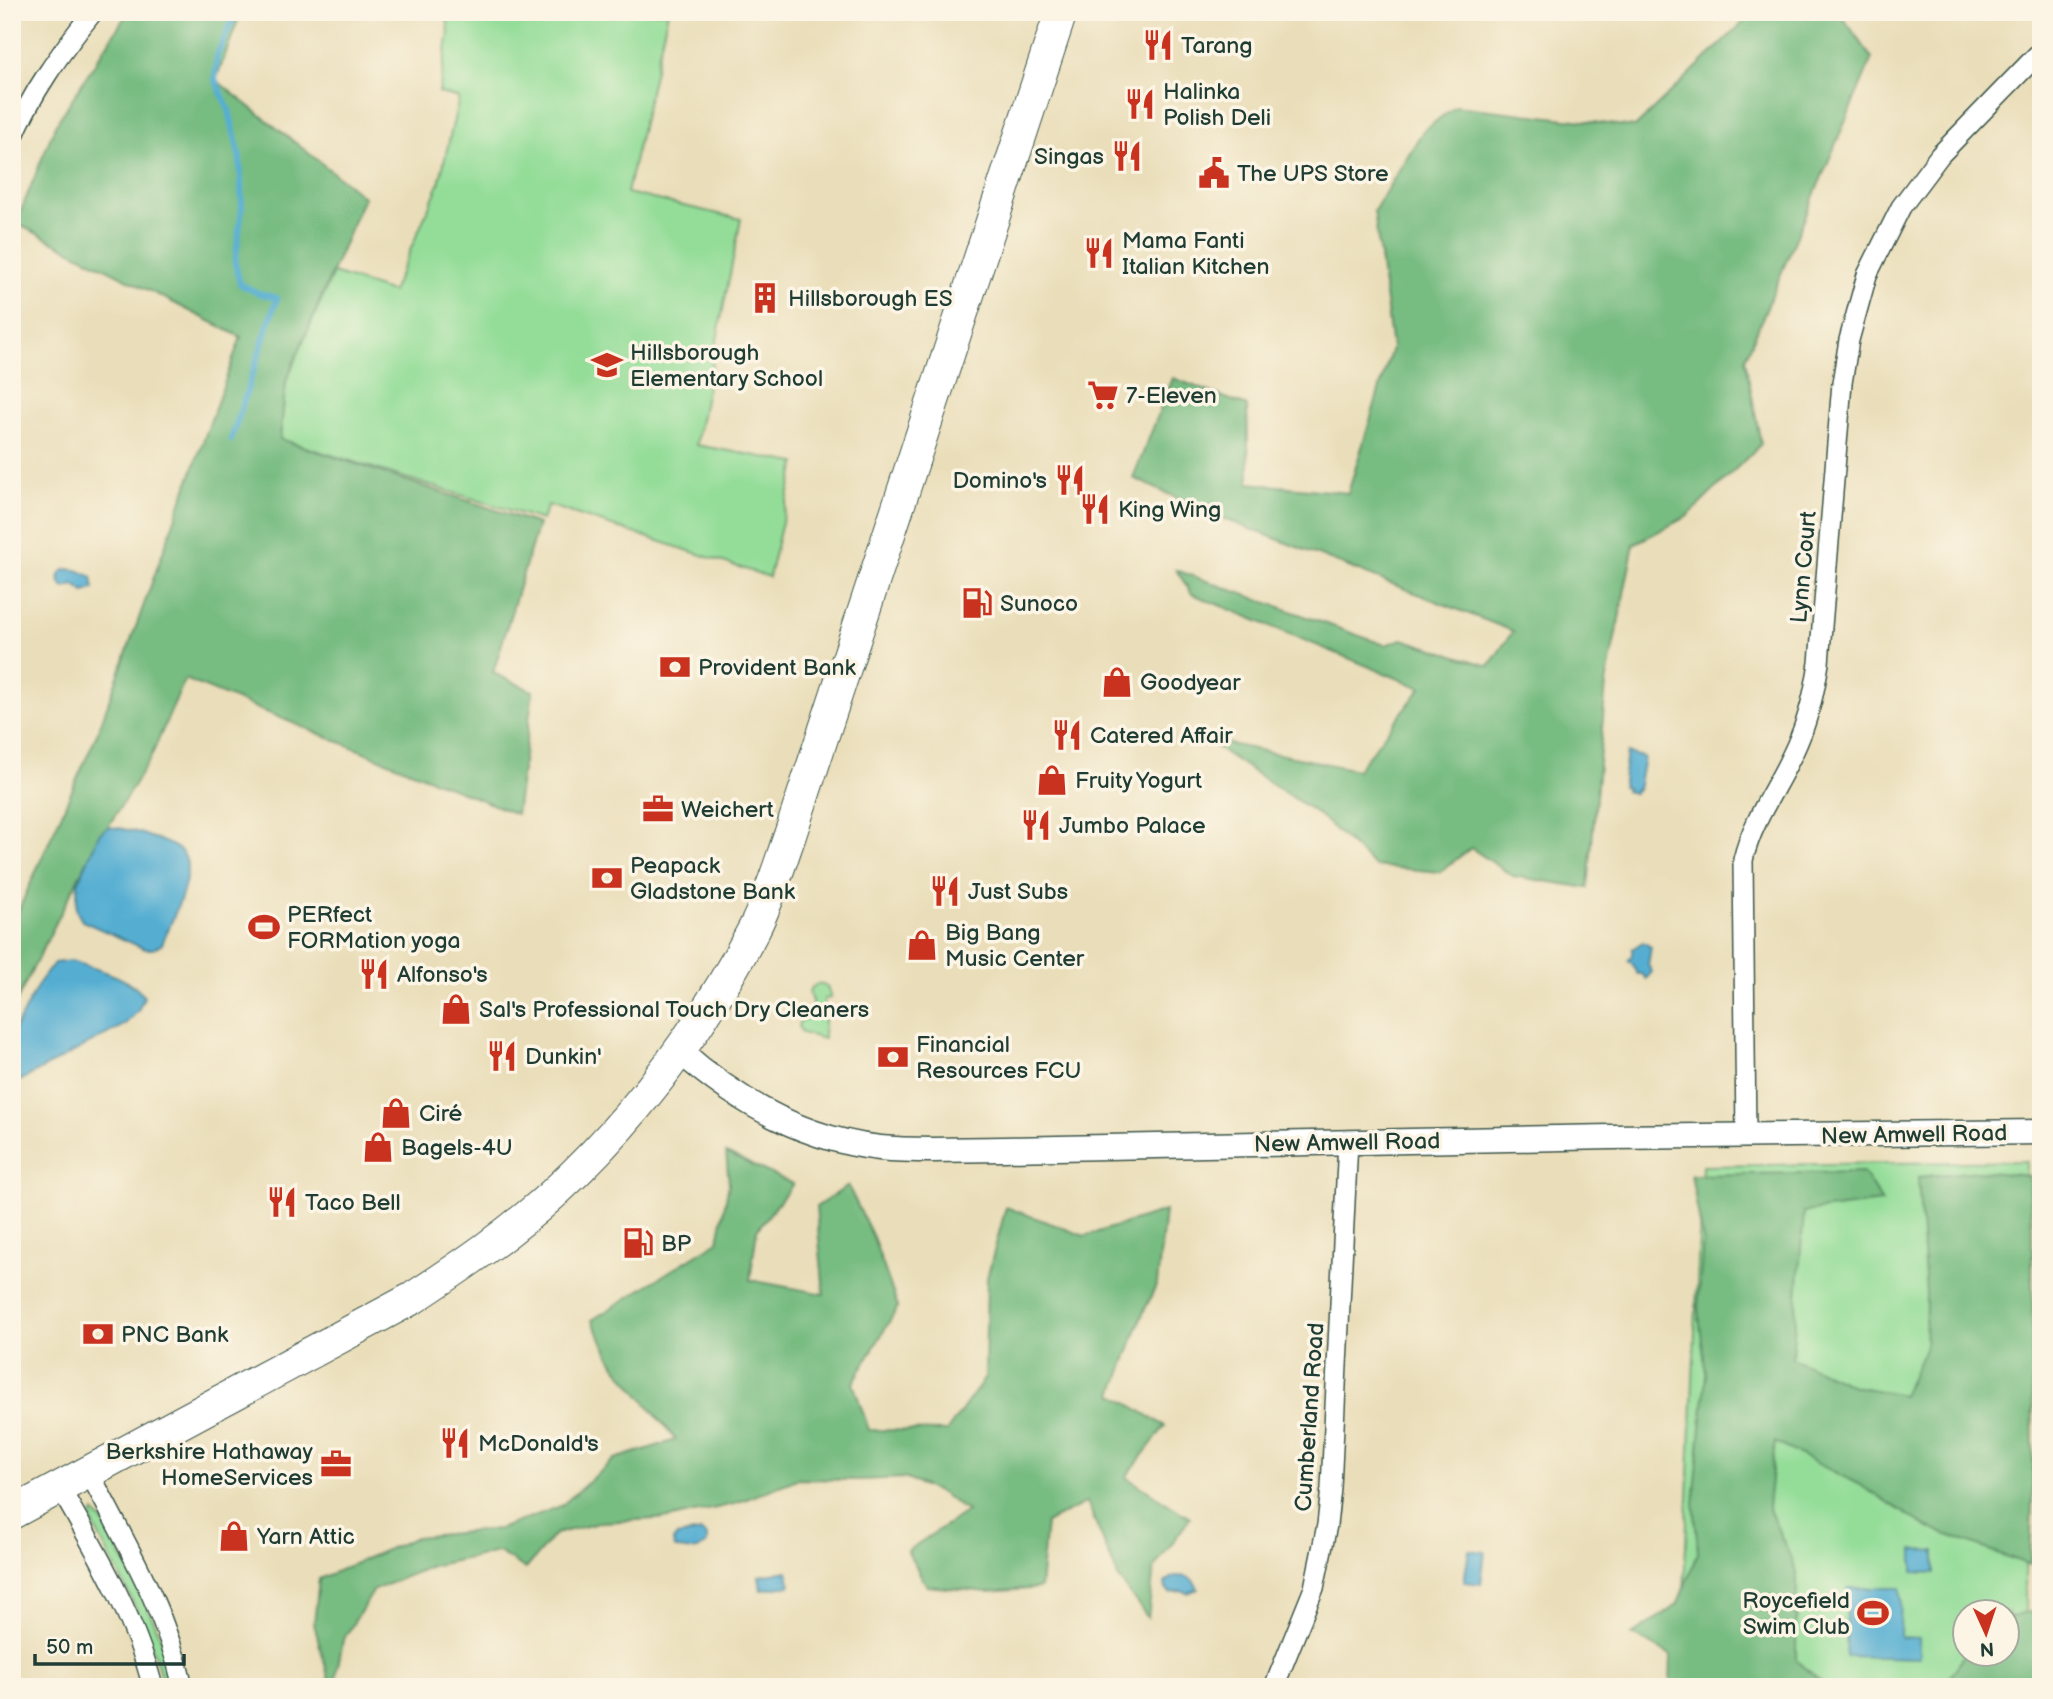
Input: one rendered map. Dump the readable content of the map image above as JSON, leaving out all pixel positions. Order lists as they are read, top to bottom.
{
  "streets": {
    "street": ["Lynn Court", "New Amwell Road", "Cumberland Road"]
  },
  "crossings": [
    ["Lynn Court", "New Amwell Road"],
    ["New Amwell Road", "Cumberland Road"]
  ],
  "places": {
    "restaurant": [
      "Tarang",
      "Halinka Polish Deli",
      "Singas",
      "Mama Fanti Italian Kitchen",
      "Domino's",
      "King Wing",
      "Catered Affair",
      "Jumbo Palace",
      "Just Subs",
      "Alfonso's",
      "Dunkin'",
      "Taco Bell",
      "McDonald's"
    ],
    "public building": ["The UPS Store"],
    "building": ["Hillsborough ES"],
    "school or university": ["Hillsborough Elementary School"],
    "supermarket": ["7-Eleven"],
    "fuel station": ["Sunoco", "BP"],
    "bank": [
      "Provident Bank",
      "Peapack Gladstone Bank",
      "Financial Resources FCU",
      "PNC Bank"
    ],
    "shop": [
      "Goodyear",
      "Fruity Yogurt",
      "Big Bang Music Center",
      "Sal's Professional Touch Dry Cleaners",
      "Ciré",
      "Bagels-4U",
      "Yarn Attic"
    ],
    "office": ["Weichert", "Berkshire Hathaway HomeServices"],
    "sports": ["PERfect FORMation yoga", "Roycefield Swim Club"]
  },
  "scale_bar": "50 m",
  "north": "bottom"
}
